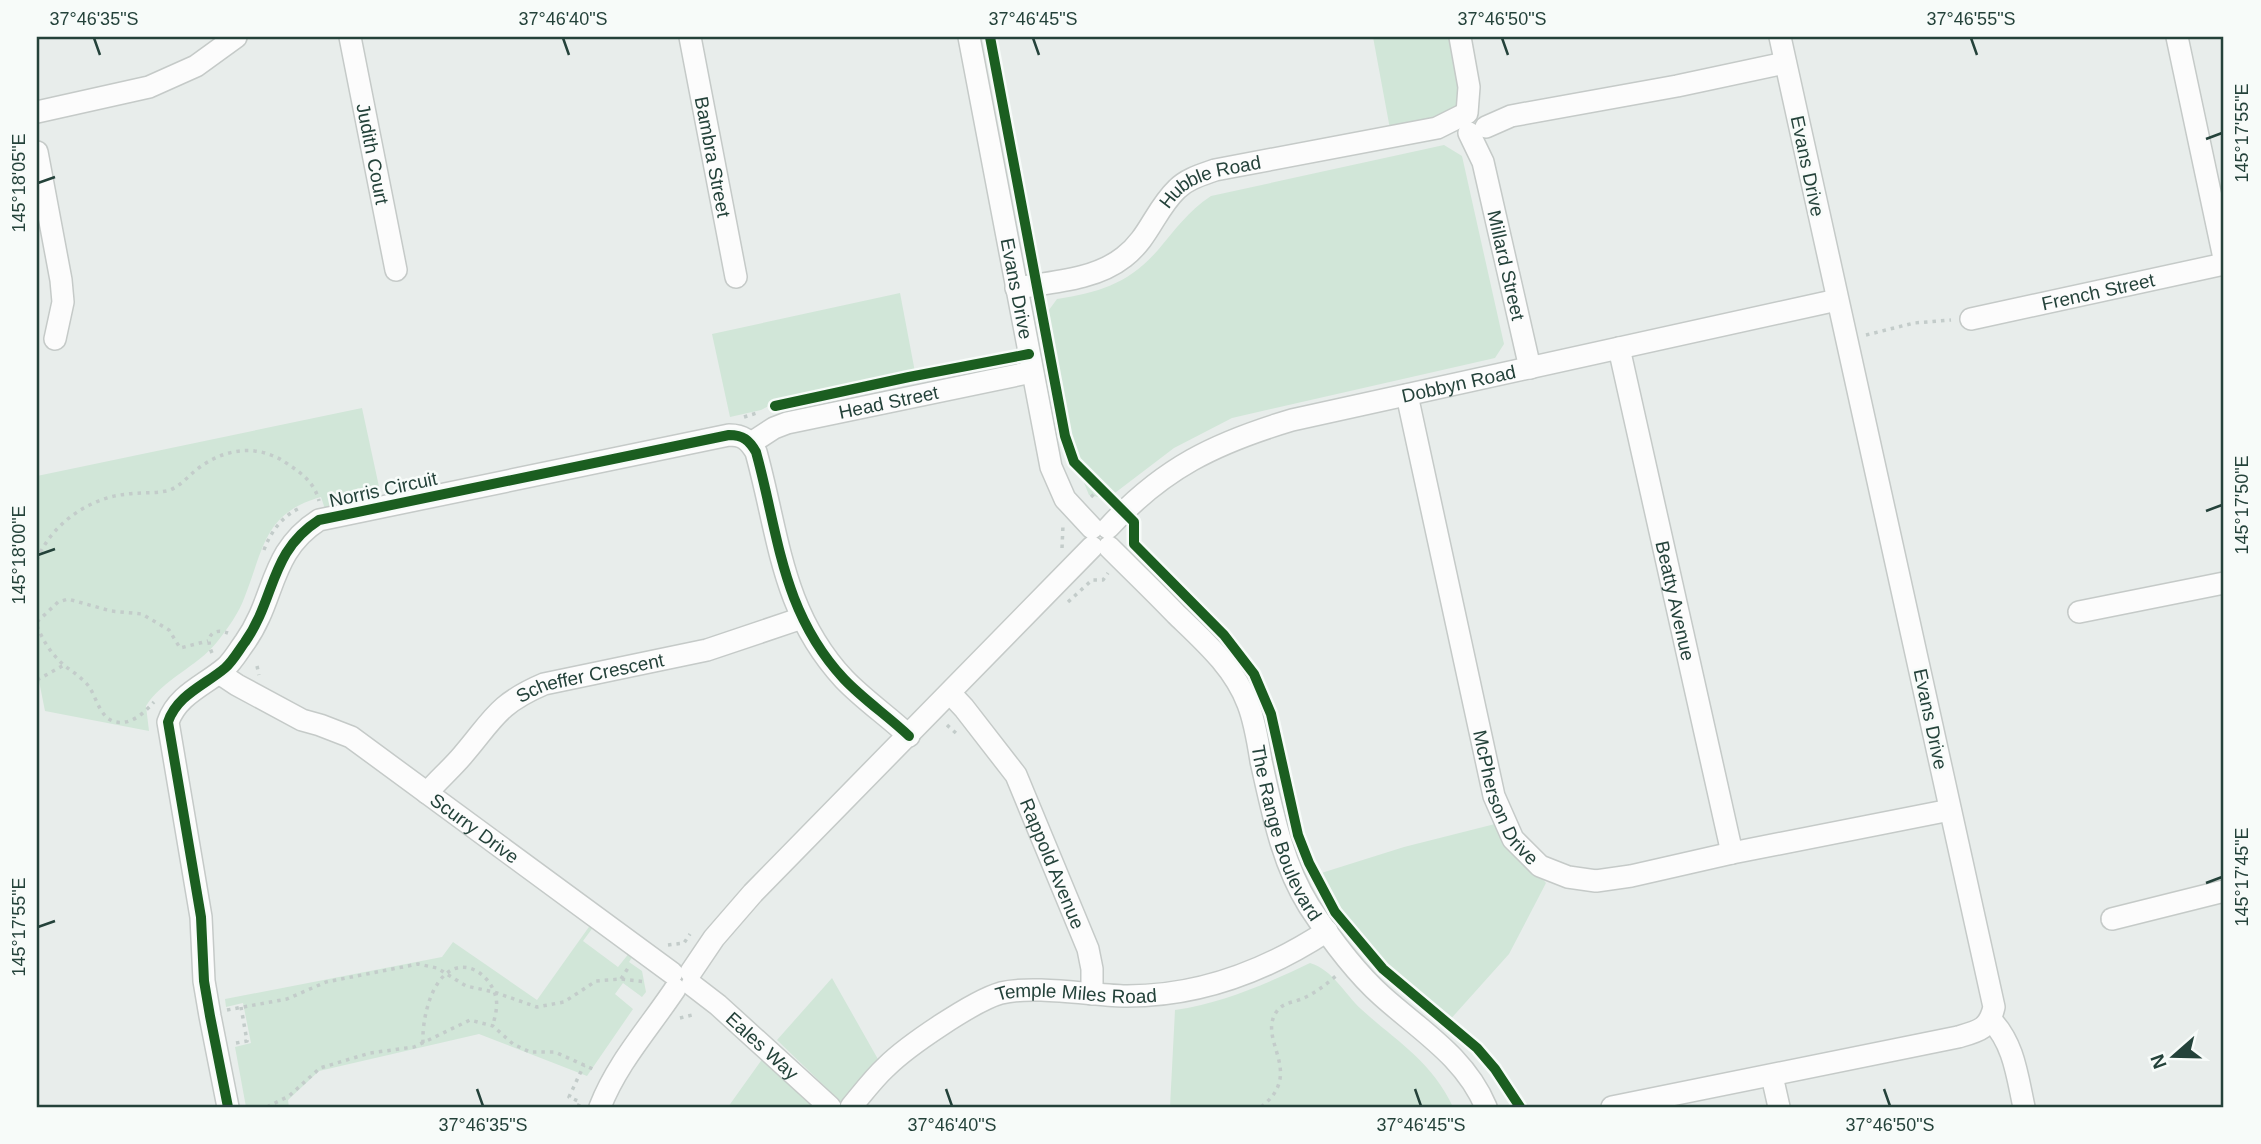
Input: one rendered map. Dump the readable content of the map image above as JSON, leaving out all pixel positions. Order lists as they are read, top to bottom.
{
  "streets": {
    "street": [
      "Judith Court",
      "Bambra Street",
      "Evans Drive",
      "Hubble Road",
      "Millard Street",
      "French Street",
      "Dobbyn Road",
      "Head Street",
      "Norris Circuit",
      "Beatty Avenue",
      "Scheffer Crescent",
      "McPherson Drive",
      "Scurry Drive",
      "The Range Boulevard",
      "Rappold Avenue",
      "Temple Miles Road",
      "Eales Way"
    ]
  },
  "crossings": [
    ["Evans Drive", "Hubble Road"],
    ["Evans Drive", "Dobbyn Road"],
    ["Evans Drive", "Head Street"],
    ["Evans Drive", "McPherson Drive"],
    ["Evans Drive", "The Range Boulevard"],
    ["Hubble Road", "Millard Street"],
    ["Millard Street", "Dobbyn Road"],
    ["Dobbyn Road", "Beatty Avenue"],
    ["Dobbyn Road", "McPherson Drive"],
    ["Dobbyn Road", "The Range Boulevard"],
    ["Head Street", "Norris Circuit"],
    ["Norris Circuit", "Scurry Drive"],
    ["Beatty Avenue", "McPherson Drive"],
    ["Scheffer Crescent", "Scurry Drive"],
    ["Scurry Drive", "Eales Way"],
    ["The Range Boulevard", "Temple Miles Road"],
    ["Rappold Avenue", "Temple Miles Road"]
  ],
  "north": "left",
  "coordinates": [
    "37°46'35\"S",
    "37°46'40\"S",
    "37°46'45\"S",
    "37°46'50\"S",
    "37°46'55\"S",
    "145°17'55\"E",
    "145°18'05\"E",
    "145°17'50\"E",
    "145°18'00\"E",
    "145°17'45\"E"
  ]
}
